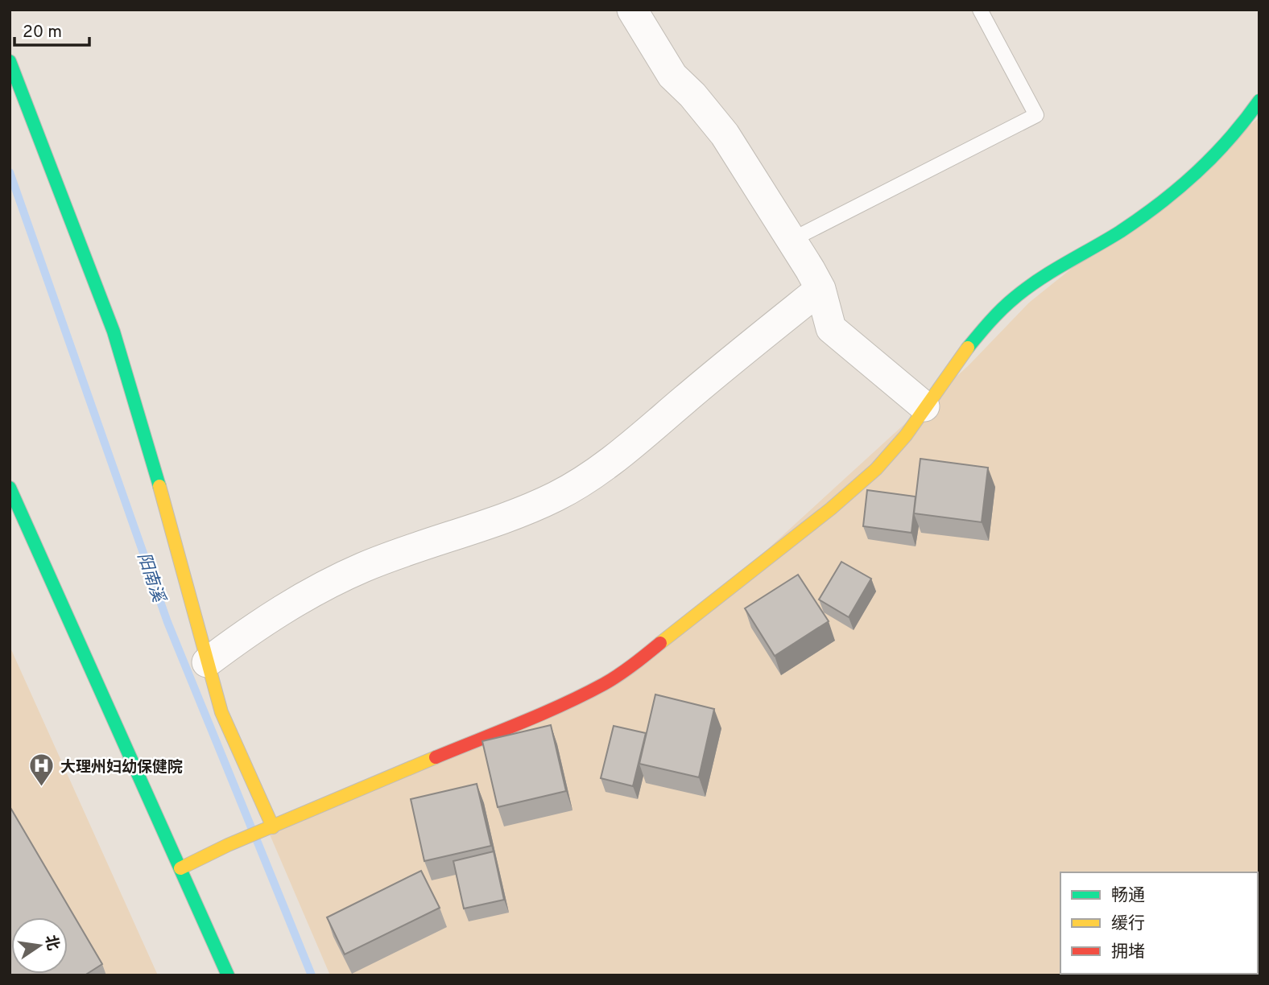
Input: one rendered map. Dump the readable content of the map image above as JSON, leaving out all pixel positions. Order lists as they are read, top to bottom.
{
  "water": ["阳南溪"],
  "places": {
    "hospital": ["大理州妇幼保健院"]
  },
  "legend": ["畅通", "缓行", "拥堵"],
  "scale_bar": "20 m",
  "north": "right"
}
